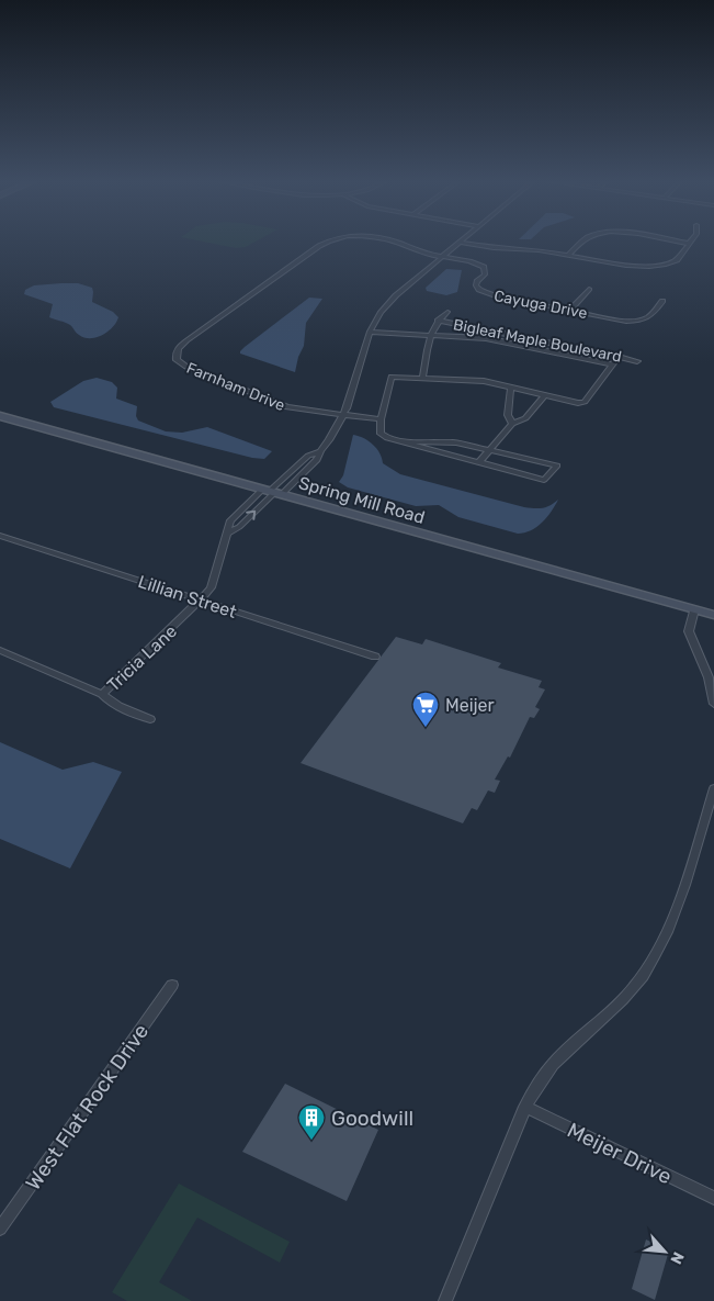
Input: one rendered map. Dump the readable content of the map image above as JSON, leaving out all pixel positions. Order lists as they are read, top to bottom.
{
  "streets": {
    "street": [
      "Cayuga Drive",
      "Bigleaf Maple Boulevard",
      "Farnham Drive",
      "Spring Mill Road",
      "Lillian Street",
      "Tricia Lane",
      "West Flat Rock Drive",
      "Meijer Drive"
    ]
  },
  "crossings": [
    ["Cayuga Drive", "Farnham Drive"],
    ["Spring Mill Road", "Tricia Lane"],
    ["Lillian Street", "Tricia Lane"]
  ],
  "places": {
    "supermarket": ["Meijer"],
    "building": ["Goodwill"]
  },
  "north": "bottom right"
}
